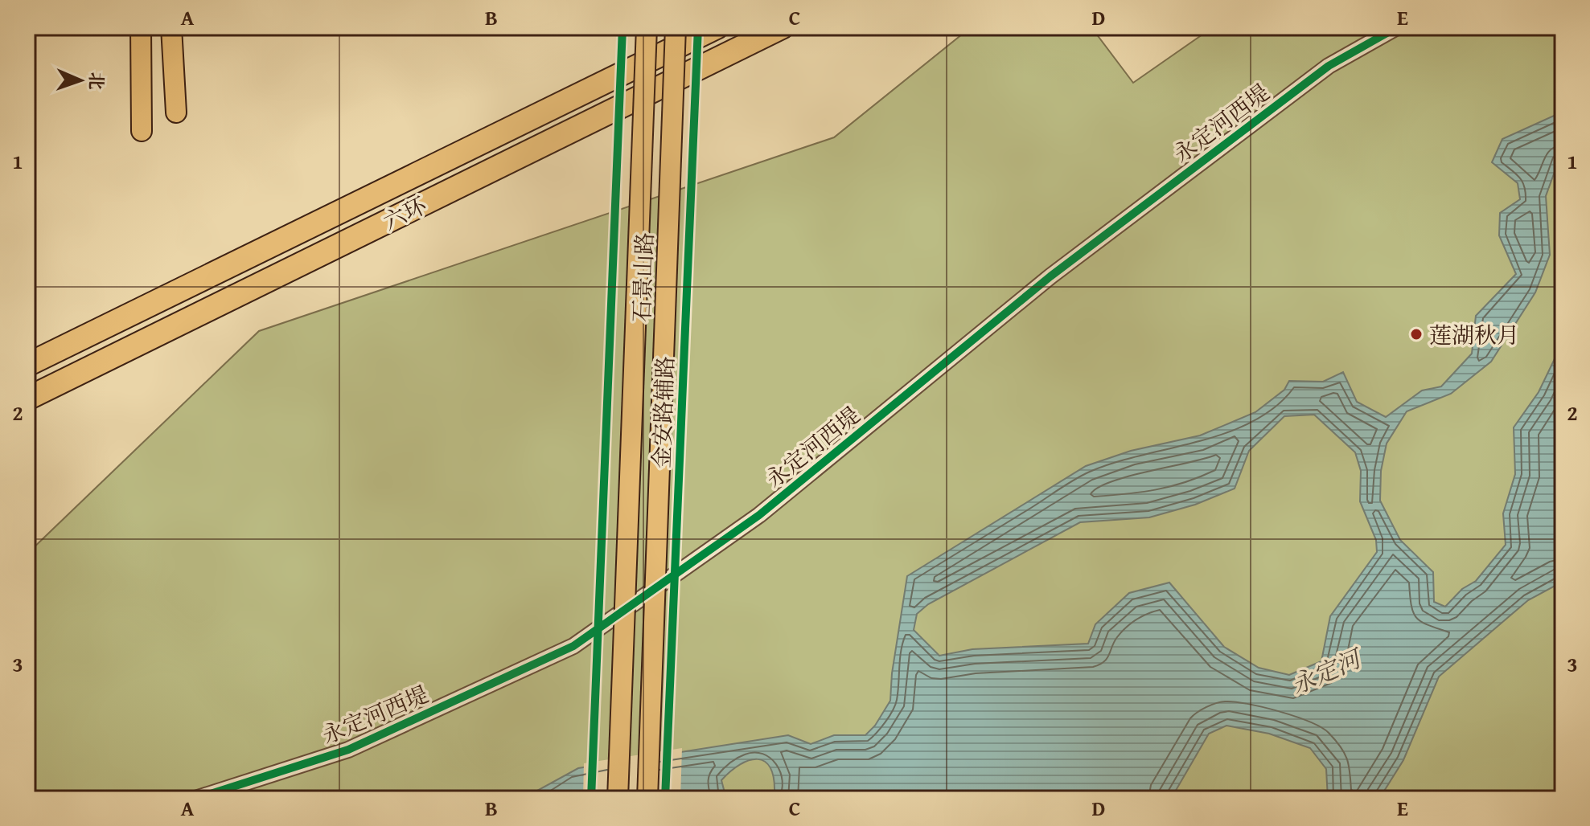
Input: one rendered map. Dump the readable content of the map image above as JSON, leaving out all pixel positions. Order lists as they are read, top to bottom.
{
  "streets": {
    "highway": ["六环"],
    "main road": ["石景山路"],
    "street": ["永定河西堤"],
    "cycle path": ["金安路辅路"]
  },
  "water": ["永定河"],
  "places": ["莲湖秋月"],
  "north": "right",
  "grid": {
    "columns": [
      "A",
      "B",
      "C",
      "D",
      "E"
    ],
    "rows": ["1", "2", "3"]
  }
}
